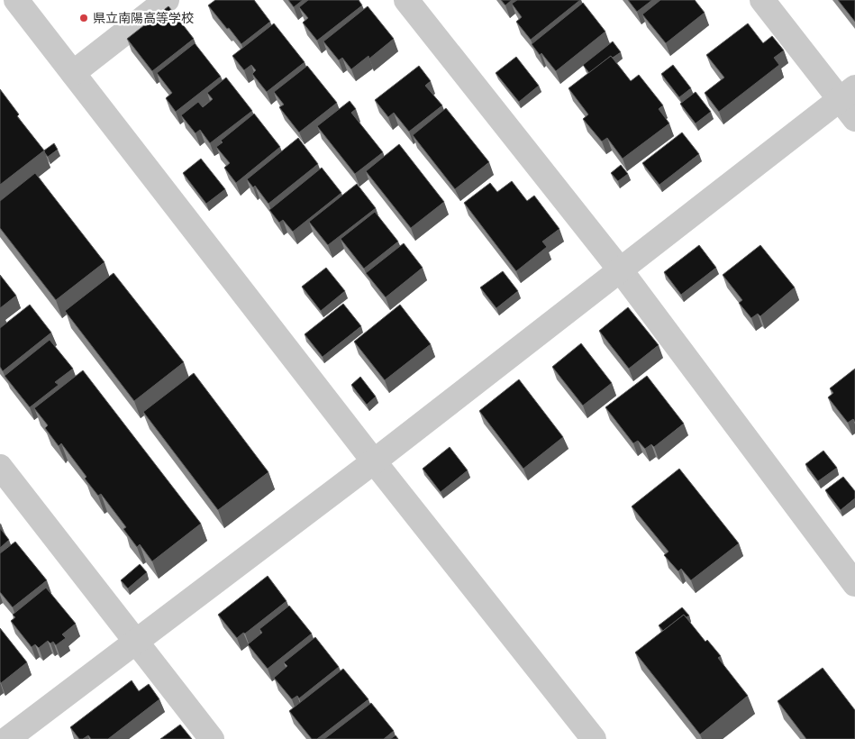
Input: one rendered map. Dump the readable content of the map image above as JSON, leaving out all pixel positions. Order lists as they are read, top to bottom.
{
  "places": ["県立南陽高等学校"]
}
